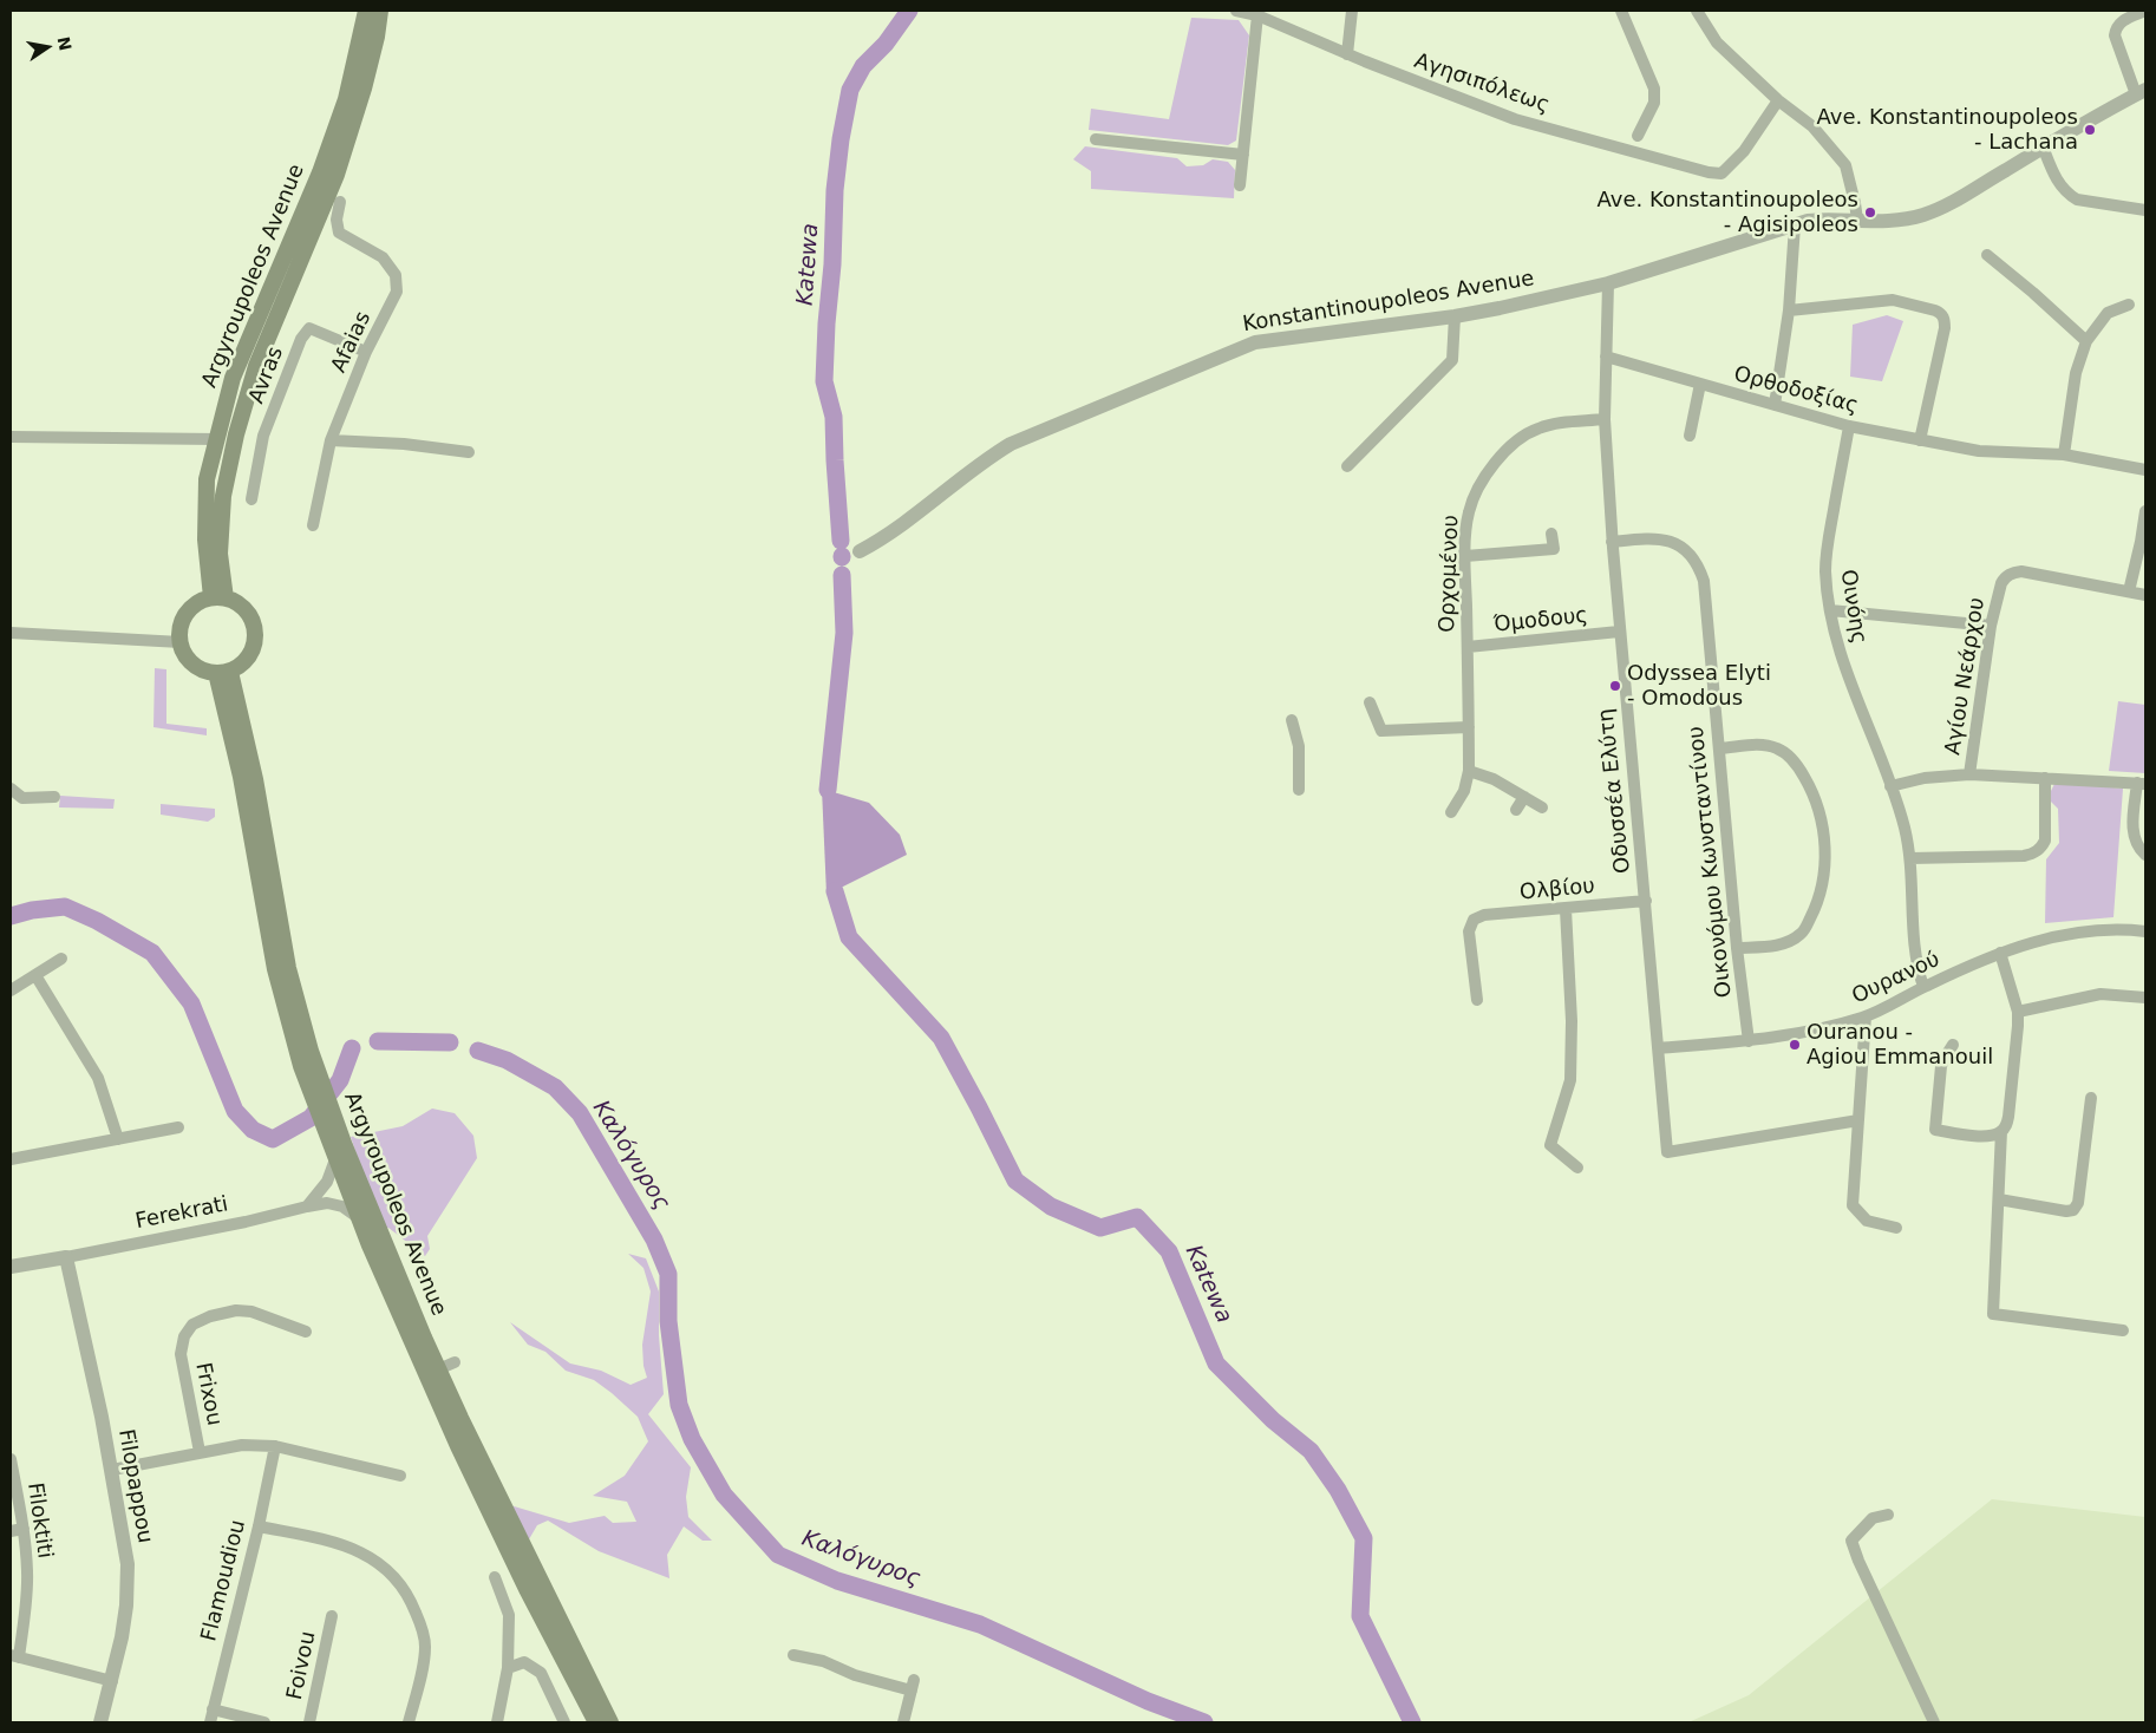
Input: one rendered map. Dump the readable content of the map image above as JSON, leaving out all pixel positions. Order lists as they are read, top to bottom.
{
  "streets": {
    "main road": ["Argyroupoleos Avenue"],
    "street": [
      "Αγησιπόλεως",
      "Konstantinoupoleos Avenue",
      "Afaias",
      "Avras",
      "Ορθοδοξίας",
      "Ορχομένου",
      "Οινόης",
      "Όμοδους",
      "Αγίου Νεάρχου",
      "Οδυσσέα Ελύτη",
      "Οικονόμου Κωνσταντίνου",
      "Ολβίου",
      "Ουρανού",
      "Ferekrati",
      "Frixou",
      "Filopappou",
      "Filoktiti",
      "Flamoudiou",
      "Foivou"
    ]
  },
  "crossings": [
    ["Argyroupoleos Avenue", "Ferekrati"],
    ["Konstantinoupoleos Avenue", "Οδυσσέα Ελύτη"],
    ["Afaias", "Avras"],
    ["Ορθοδοξίας", "Οινόης"],
    ["Ορθοδοξίας", "Οδυσσέα Ελύτη"],
    ["Ορχομένου", "Όμοδους"],
    ["Ορχομένου", "Οδυσσέα Ελύτη"],
    ["Οινόης", "Ουρανού"],
    ["Όμοδους", "Οδυσσέα Ελύτη"],
    ["Οδυσσέα Ελύτη", "Οικονόμου Κωνσταντίνου"],
    ["Οδυσσέα Ελύτη", "Ολβίου"],
    ["Οδυσσέα Ελύτη", "Ουρανού"],
    ["Οικονόμου Κωνσταντίνου", "Ουρανού"],
    ["Ferekrati", "Filopappou"]
  ],
  "water": ["Katewa", "Καλόγυρος"],
  "places": [
    "Ave. Konstantinoupoleos - Lachana",
    "Ave. Konstantinoupoleos - Agisipoleos",
    "Odyssea Elyti - Omodous",
    "Ouranou - Agiou Emmanouil"
  ],
  "north": "right"
}
